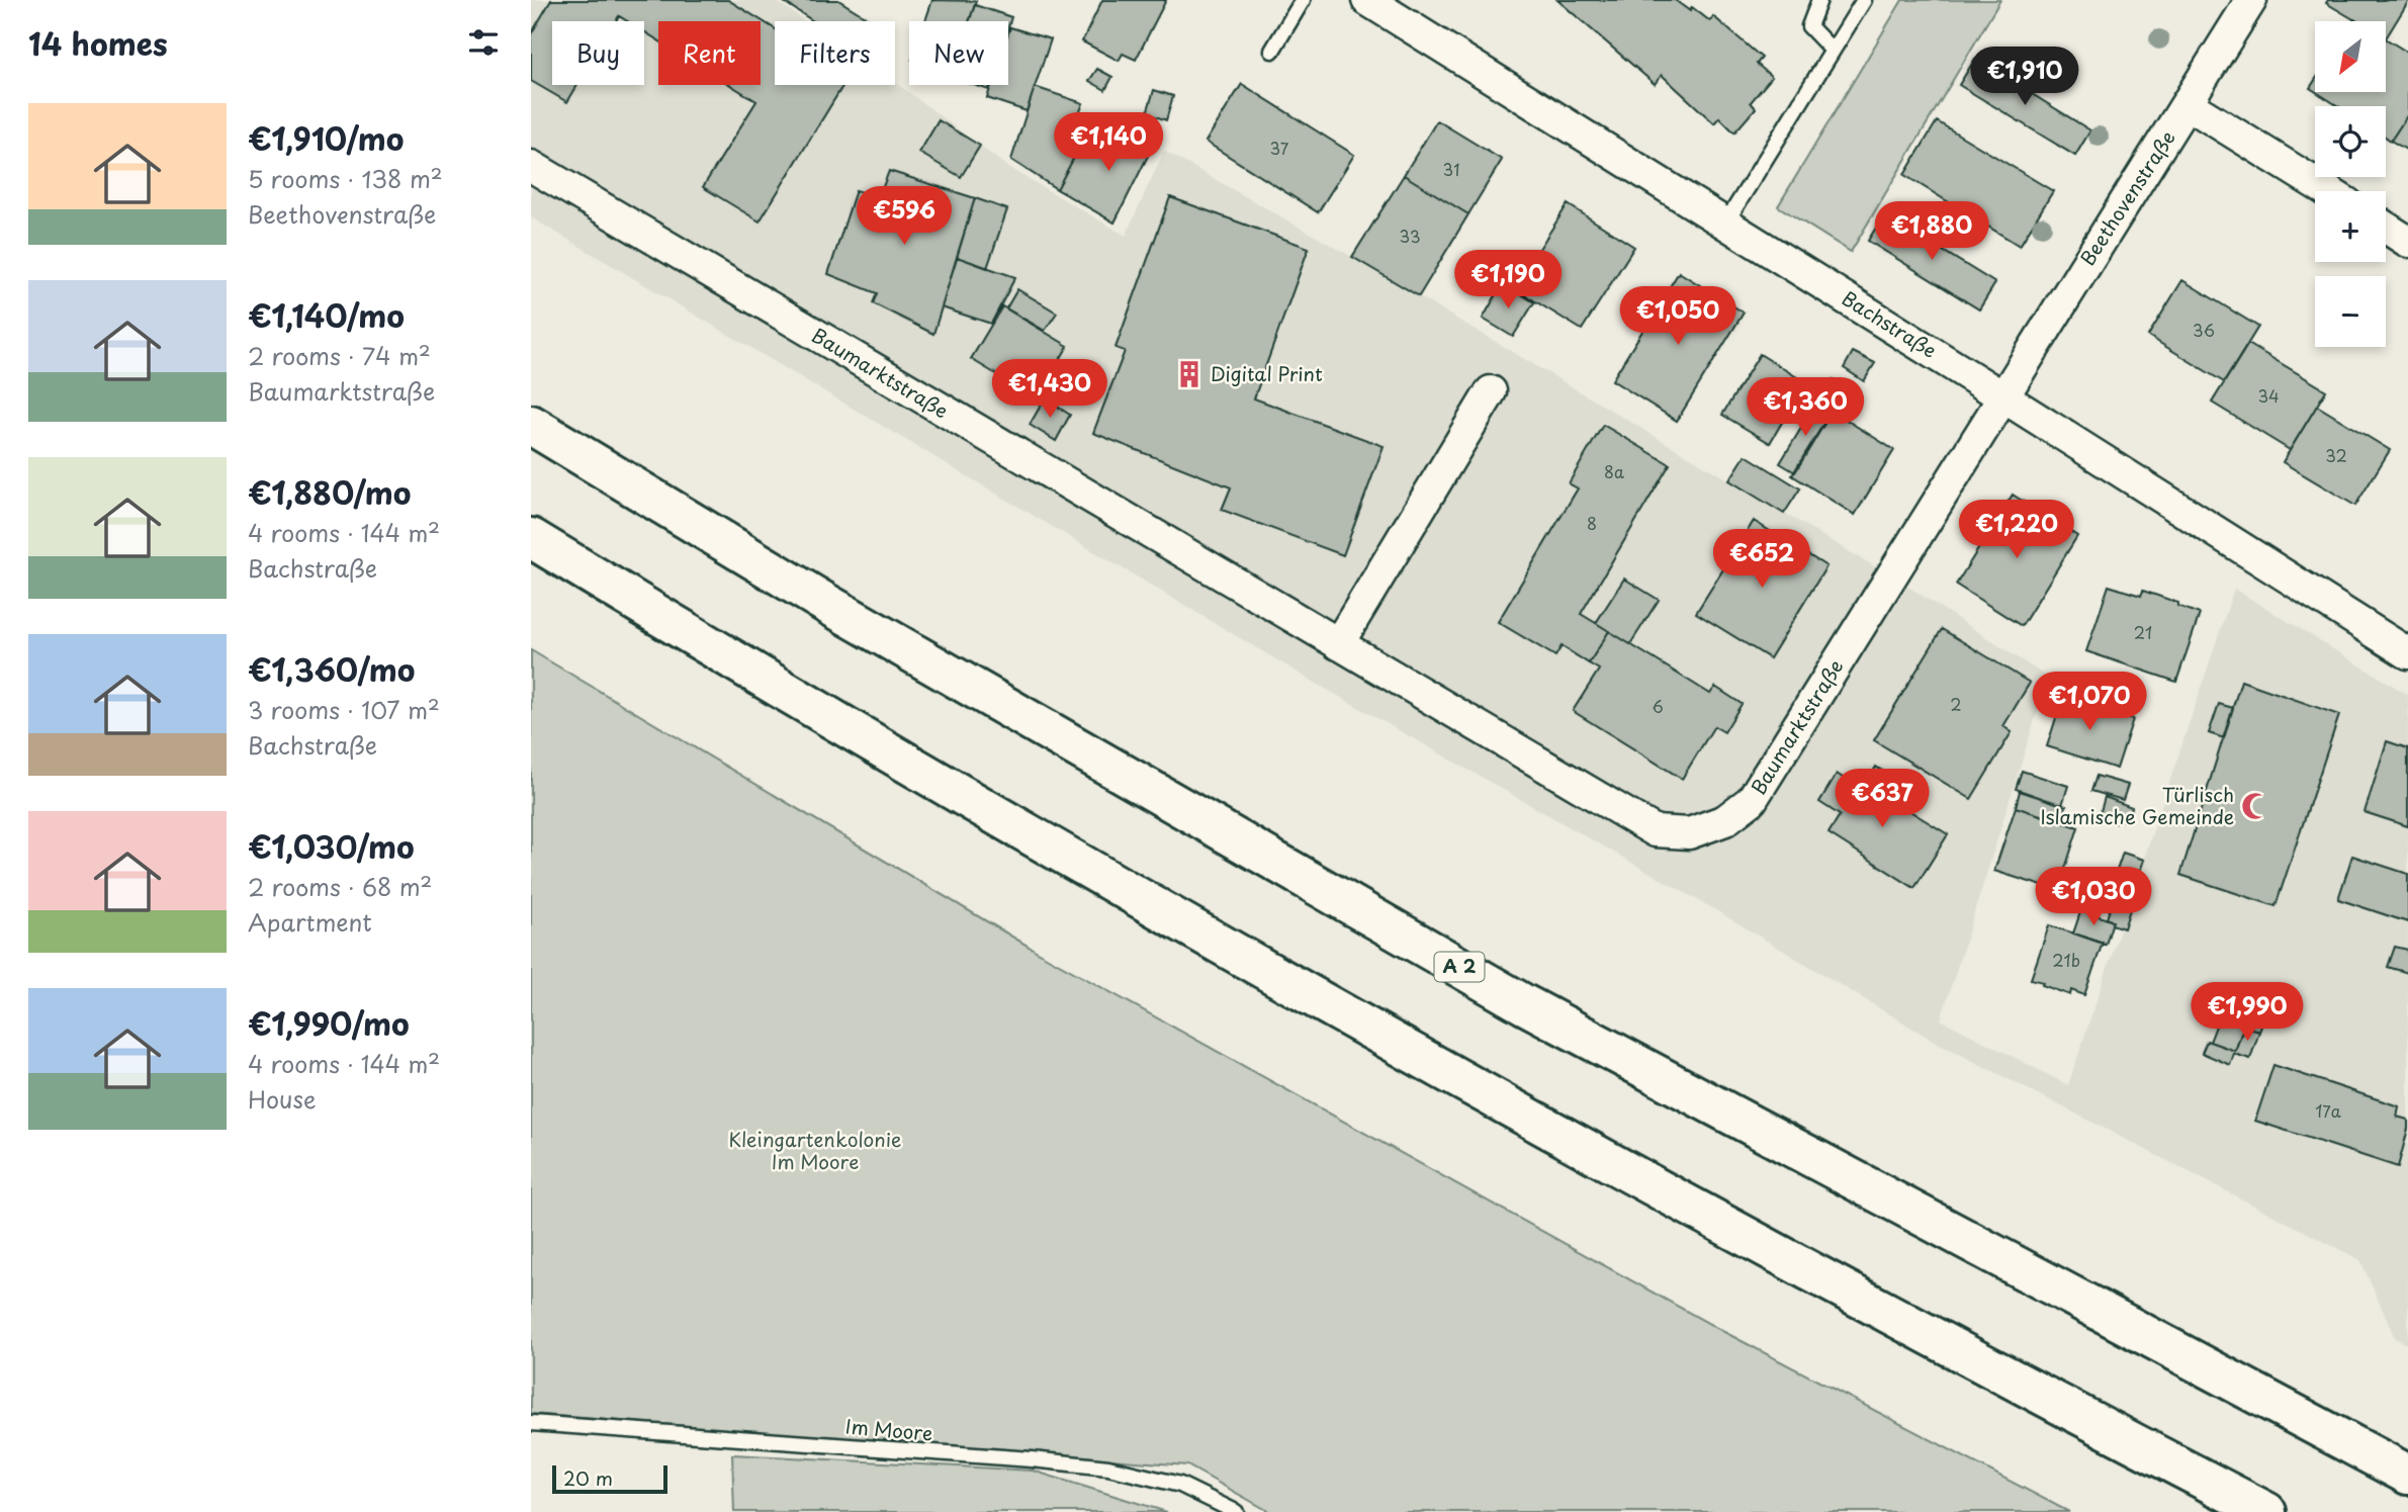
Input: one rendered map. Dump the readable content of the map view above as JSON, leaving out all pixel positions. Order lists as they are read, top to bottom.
{
  "streets": {
    "highway": ["A 2"],
    "street": ["Beethovenstraße", "Bachstraße", "Baumarktstraße"],
    "lane": ["Im Moore"]
  },
  "crossings": [
    ["Beethovenstraße", "Bachstraße"],
    ["Beethovenstraße", "Baumarktstraße"],
    ["Bachstraße", "Baumarktstraße"]
  ],
  "parks": ["Kleingartenkolonie Im Moore"],
  "places": {
    "building": ["Digital Print"],
    "mosque": ["Türlisch Islamische Gemeinde"]
  },
  "house_numbers": [
    "37",
    "31",
    "33",
    "36",
    "34",
    "32",
    "8a",
    "8",
    "21",
    "2",
    "6",
    "21b",
    "17a"
  ],
  "scale_bar": "20 m",
  "north": "bottom left",
  "page": {
    "heading": "14 homes",
    "map_buttons": ["+", "−"],
    "chip": [
      "Buy",
      "Rent",
      "Filters",
      "New"
    ],
    "price": [
      "€1,910",
      "€1,140",
      "€596",
      "€1,880",
      "€1,190",
      "€1,050",
      "€1,430",
      "€1,360",
      "€1,220",
      "€652",
      "€1,070",
      "€637",
      "€1,030",
      "€1,990"
    ],
    "list": [
      {
        "name": "€1,910/mo",
        "note": "5 rooms · 138 m² · Beethovenstraße"
      },
      {
        "name": "€1,140/mo",
        "note": "2 rooms · 74 m² · Baumarktstraße"
      },
      {
        "name": "€1,880/mo",
        "note": "4 rooms · 144 m² · Bachstraße"
      },
      {
        "name": "€1,360/mo",
        "note": "3 rooms · 107 m² · Bachstraße"
      },
      {
        "name": "€1,030/mo",
        "note": "2 rooms · 68 m² · Apartment"
      },
      {
        "name": "€1,990/mo",
        "note": "4 rooms · 144 m² · House"
      }
    ],
    "scale": "20 m"
  }
}
